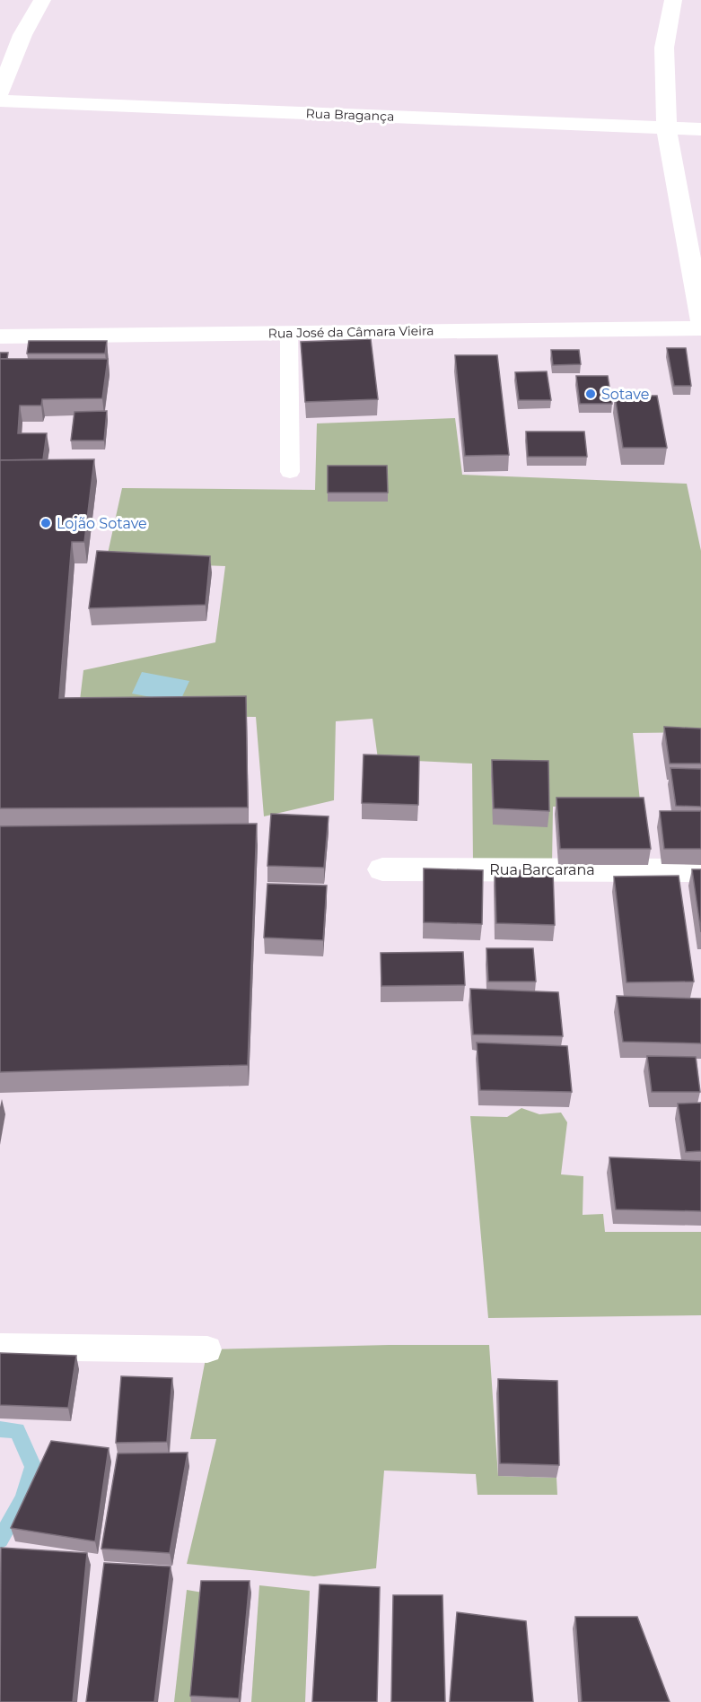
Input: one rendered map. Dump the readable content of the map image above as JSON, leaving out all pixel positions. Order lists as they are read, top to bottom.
{
  "streets": {
    "street": ["Rua Bragança", "Rua José da Câmara Vieira", "Rua Barcarana"]
  },
  "places": ["Sotave", "Lojão Sotave"]
}
